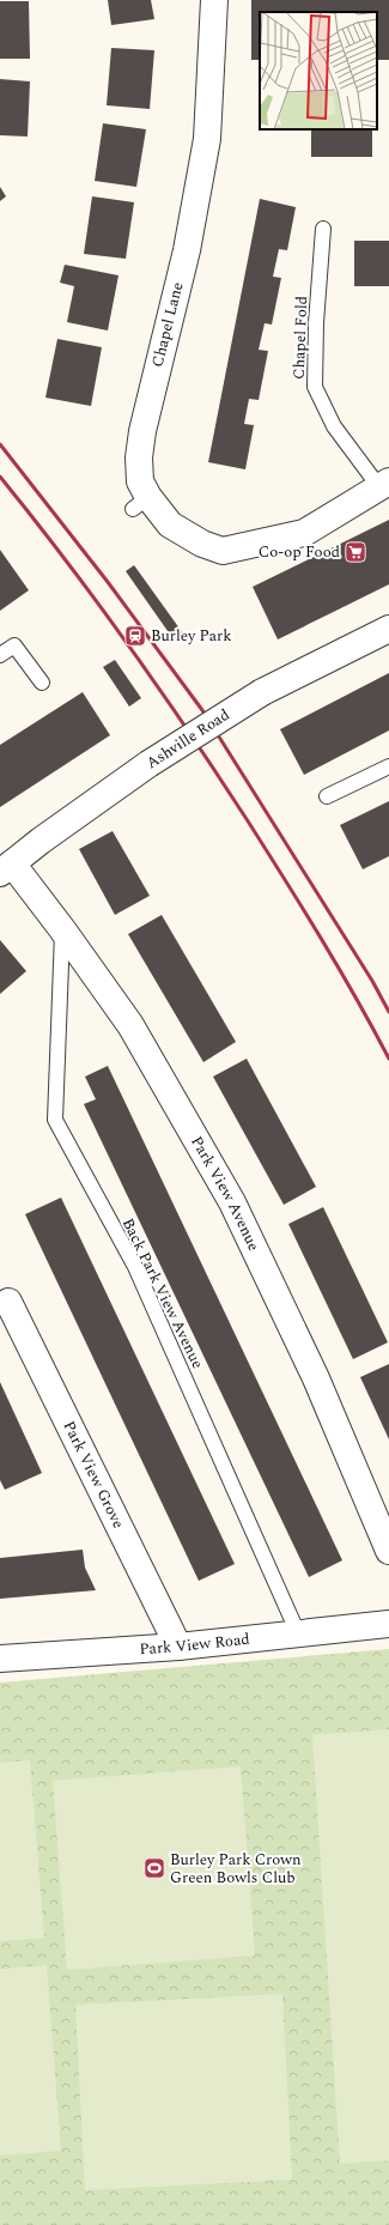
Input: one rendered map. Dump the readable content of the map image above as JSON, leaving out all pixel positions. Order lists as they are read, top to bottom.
{
  "streets": {
    "street": [
      "Chapel Lane",
      "Ashville Road",
      "Park View Avenue",
      "Park View Grove",
      "Park View Road"
    ],
    "lane": ["Chapel Fold", "Back Park View Avenue"]
  },
  "crossings": [
    ["Chapel Lane", "Chapel Fold"],
    ["Ashville Road", "Park View Avenue"],
    ["Park View Avenue", "Back Park View Avenue"],
    ["Back Park View Avenue", "Park View Road"],
    ["Park View Grove", "Park View Road"]
  ],
  "places": {
    "supermarket": ["Co-op Food"],
    "station": ["Burley Park"],
    "sports": ["Burley Park Crown Green Bowls Club"]
  }
}
